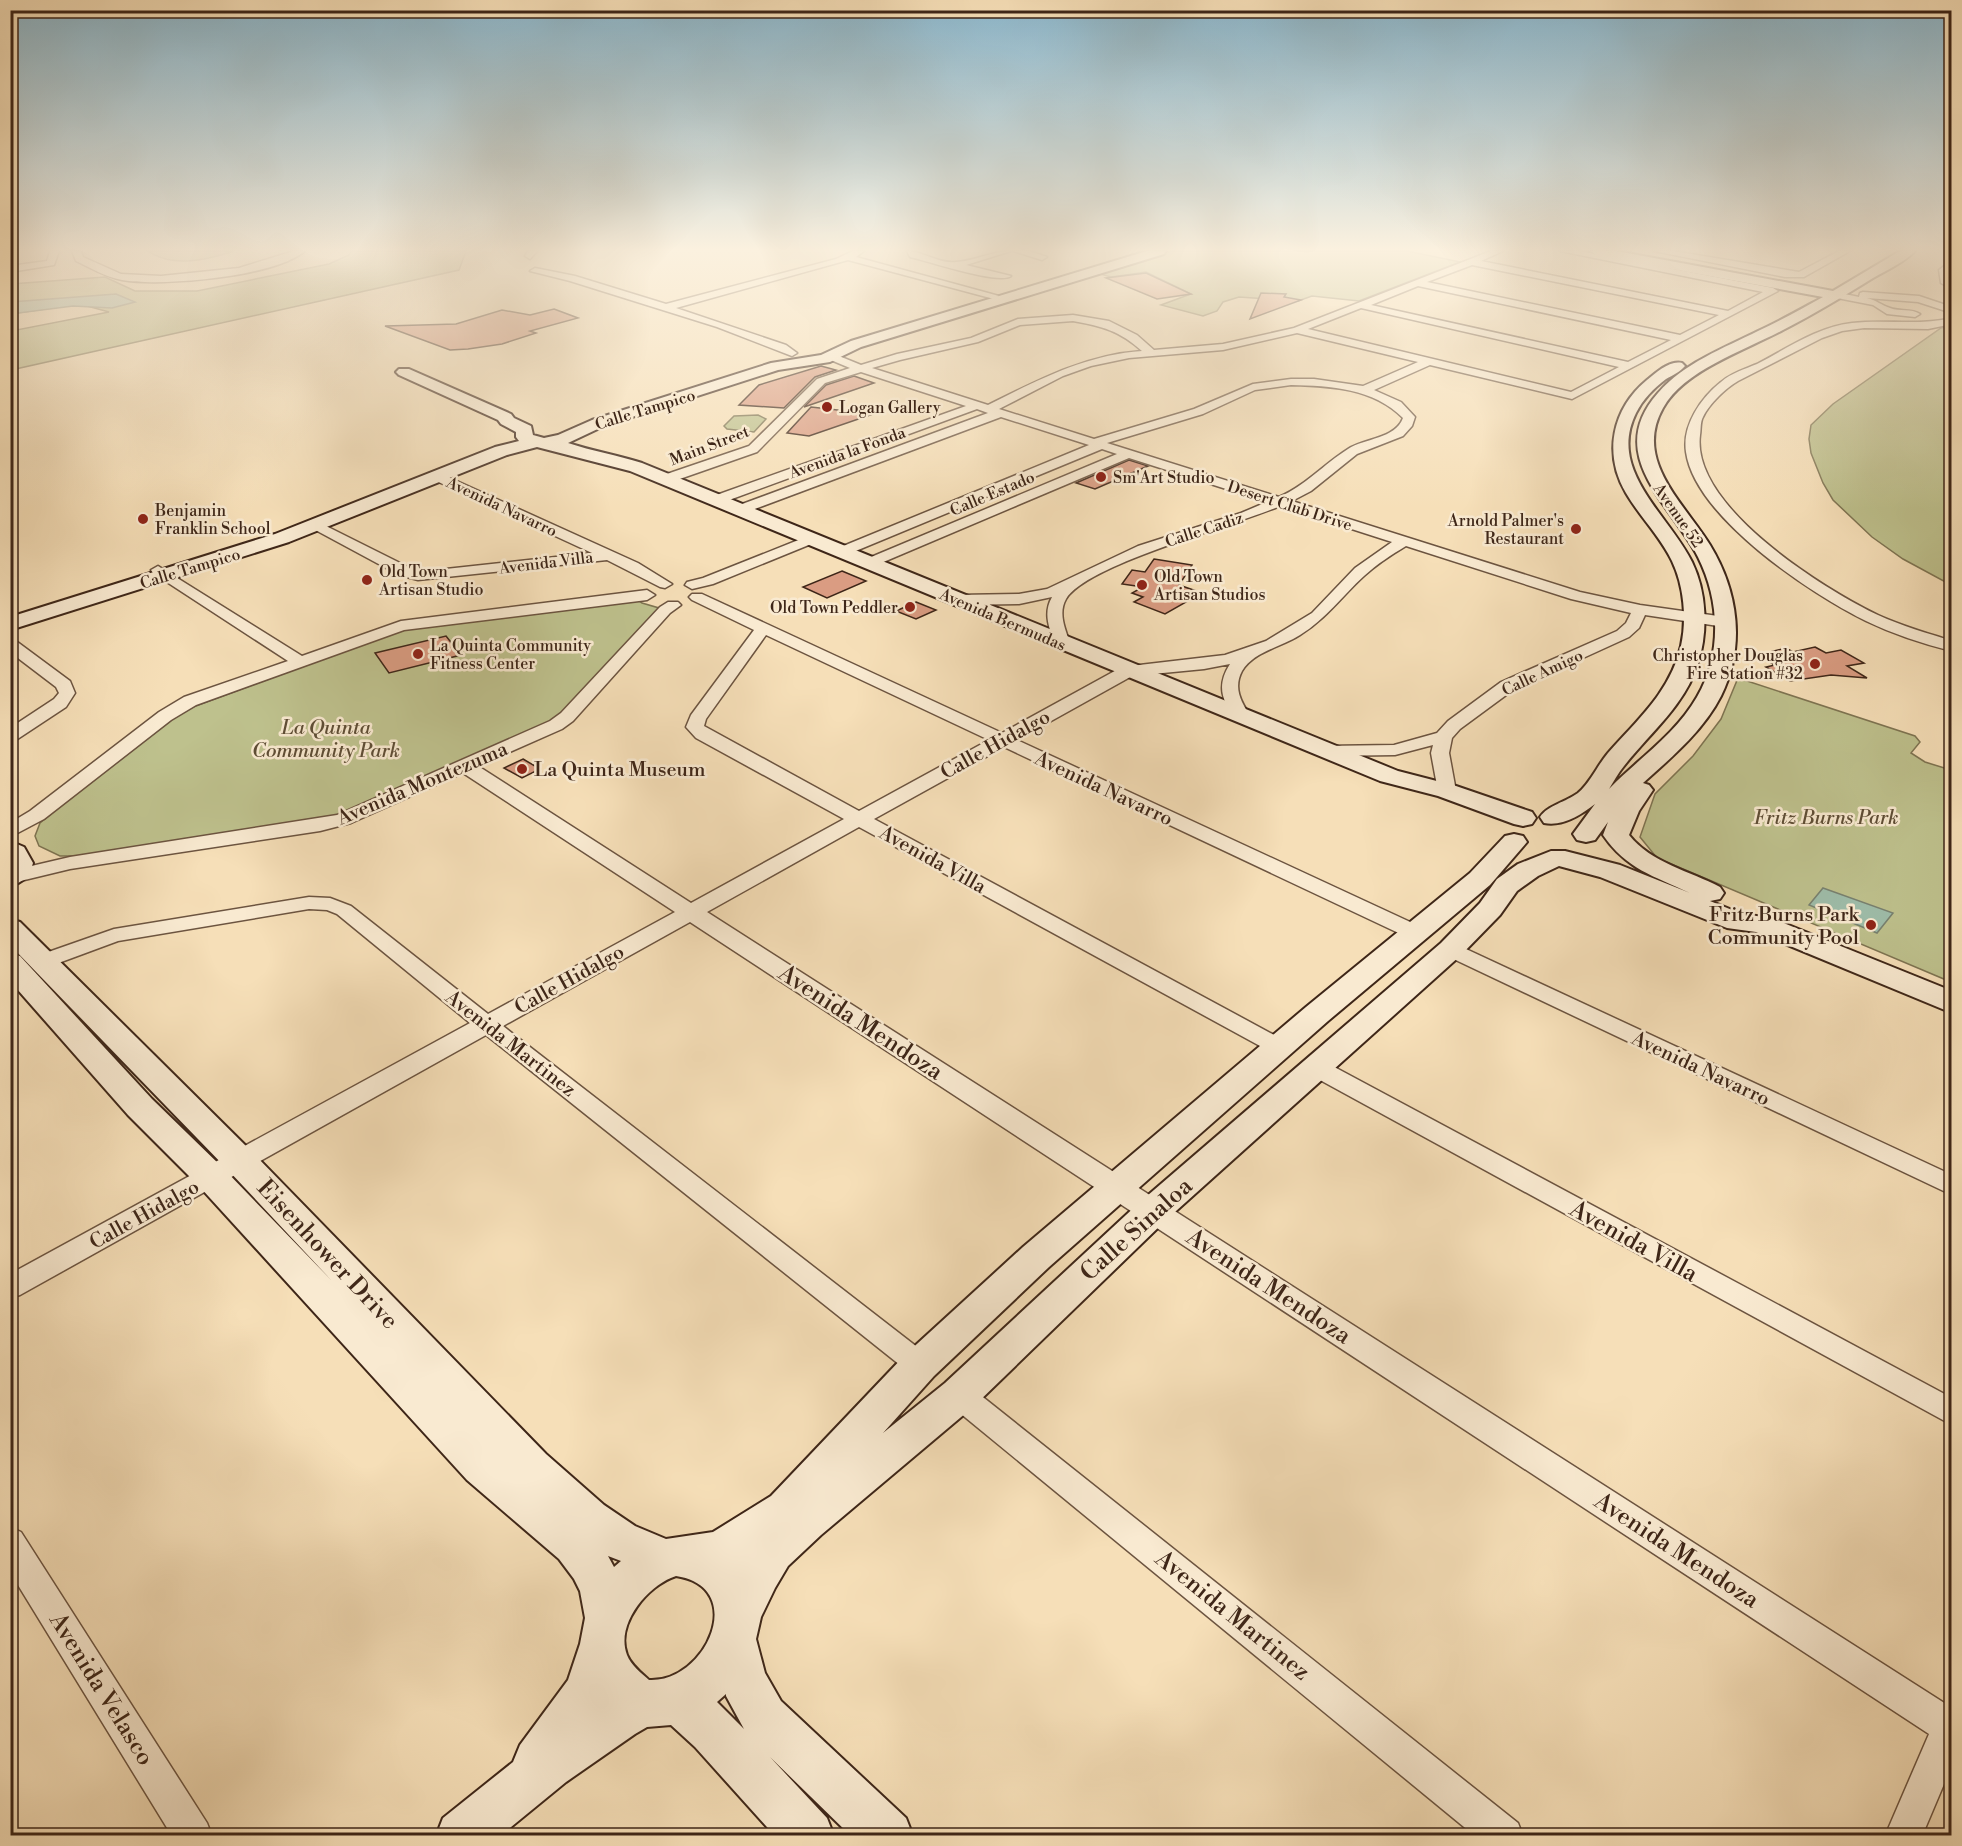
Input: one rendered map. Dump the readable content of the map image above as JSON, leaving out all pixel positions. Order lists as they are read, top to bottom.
{
  "streets": {
    "main road": [
      "Calle Tampico",
      "Desert Club Drive",
      "Avenue 52",
      "Avenida Bermudas",
      "Calle Sinaloa",
      "Eisenhower Drive"
    ],
    "street": [
      "Main Street",
      "Avenida la Fonda",
      "Calle Estado",
      "Avenida Navarro",
      "Calle Cadiz",
      "Avenida Villa",
      "Calle Amigo",
      "Calle Hidalgo",
      "Avenida Montezuma",
      "Avenida Mendoza",
      "Avenida Martinez",
      "Avenida Velasco"
    ]
  },
  "crossings": [
    ["Calle Tampico", "Desert Club Drive"],
    ["Calle Tampico", "Avenida Navarro"],
    ["Calle Tampico", "Avenida Villa"],
    ["Calle Tampico", "Avenida Bermudas"],
    ["Main Street", "Avenida la Fonda"],
    ["Main Street", "Desert Club Drive"],
    ["Main Street", "Avenida Bermudas"],
    ["Avenida la Fonda", "Desert Club Drive"],
    ["Avenida la Fonda", "Avenida Bermudas"],
    ["Calle Estado", "Desert Club Drive"],
    ["Calle Estado", "Calle Cadiz"],
    ["Calle Estado", "Avenida Bermudas"],
    ["Desert Club Drive", "Avenue 52"],
    ["Desert Club Drive", "Calle Cadiz"],
    ["Desert Club Drive", "Calle Amigo"],
    ["Avenida Navarro", "Avenida Villa"],
    ["Avenida Navarro", "Calle Hidalgo"],
    ["Avenida Navarro", "Calle Sinaloa"],
    ["Avenue 52", "Calle Sinaloa"],
    ["Calle Cadiz", "Avenida Bermudas"],
    ["Avenida Villa", "Calle Hidalgo"],
    ["Avenida Villa", "Calle Sinaloa"],
    ["Avenida Bermudas", "Calle Amigo"],
    ["Avenida Bermudas", "Calle Hidalgo"],
    ["Calle Hidalgo", "Avenida Mendoza"],
    ["Calle Hidalgo", "Avenida Martinez"],
    ["Calle Hidalgo", "Eisenhower Drive"],
    ["Avenida Montezuma", "Avenida Mendoza"],
    ["Avenida Mendoza", "Calle Sinaloa"],
    ["Avenida Martinez", "Calle Sinaloa"],
    ["Avenida Martinez", "Eisenhower Drive"],
    ["Calle Sinaloa", "Eisenhower Drive"]
  ],
  "parks": ["La Quinta Community Park", "Fritz Burns Park"],
  "places": [
    "Logan Gallery",
    "Sm'Art Studio",
    "Benjamin Franklin School",
    "Arnold Palmer's Restaurant",
    "Old Town Artisan Studio",
    "Old Town Artisan Studios",
    "Old Town Peddler",
    "La Quinta Community Fitness Center",
    "Christopher Douglas Fire Station #32",
    "La Quinta Museum",
    "Fritz Burns Park Community Pool"
  ]
}
